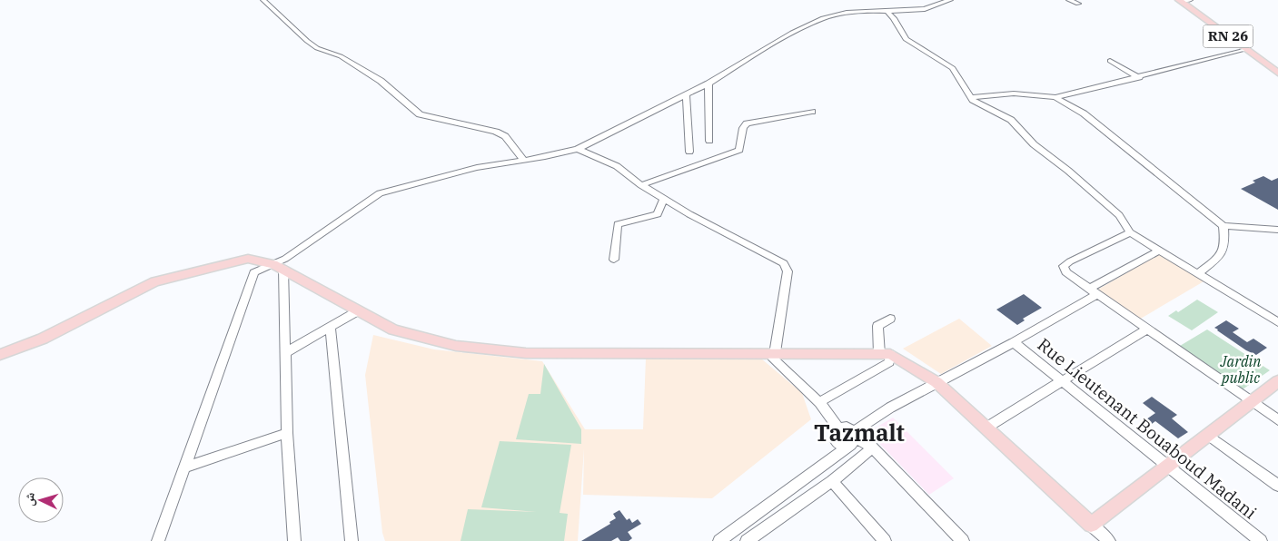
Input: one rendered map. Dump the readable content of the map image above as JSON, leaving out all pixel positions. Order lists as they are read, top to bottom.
{
  "streets": {
    "main road": ["RN 26"],
    "street": ["Rue Lieutenant Bouaboud Madani"]
  },
  "districts": ["Tazmalt"],
  "parks": ["Jardin public"],
  "north": "left"
}
